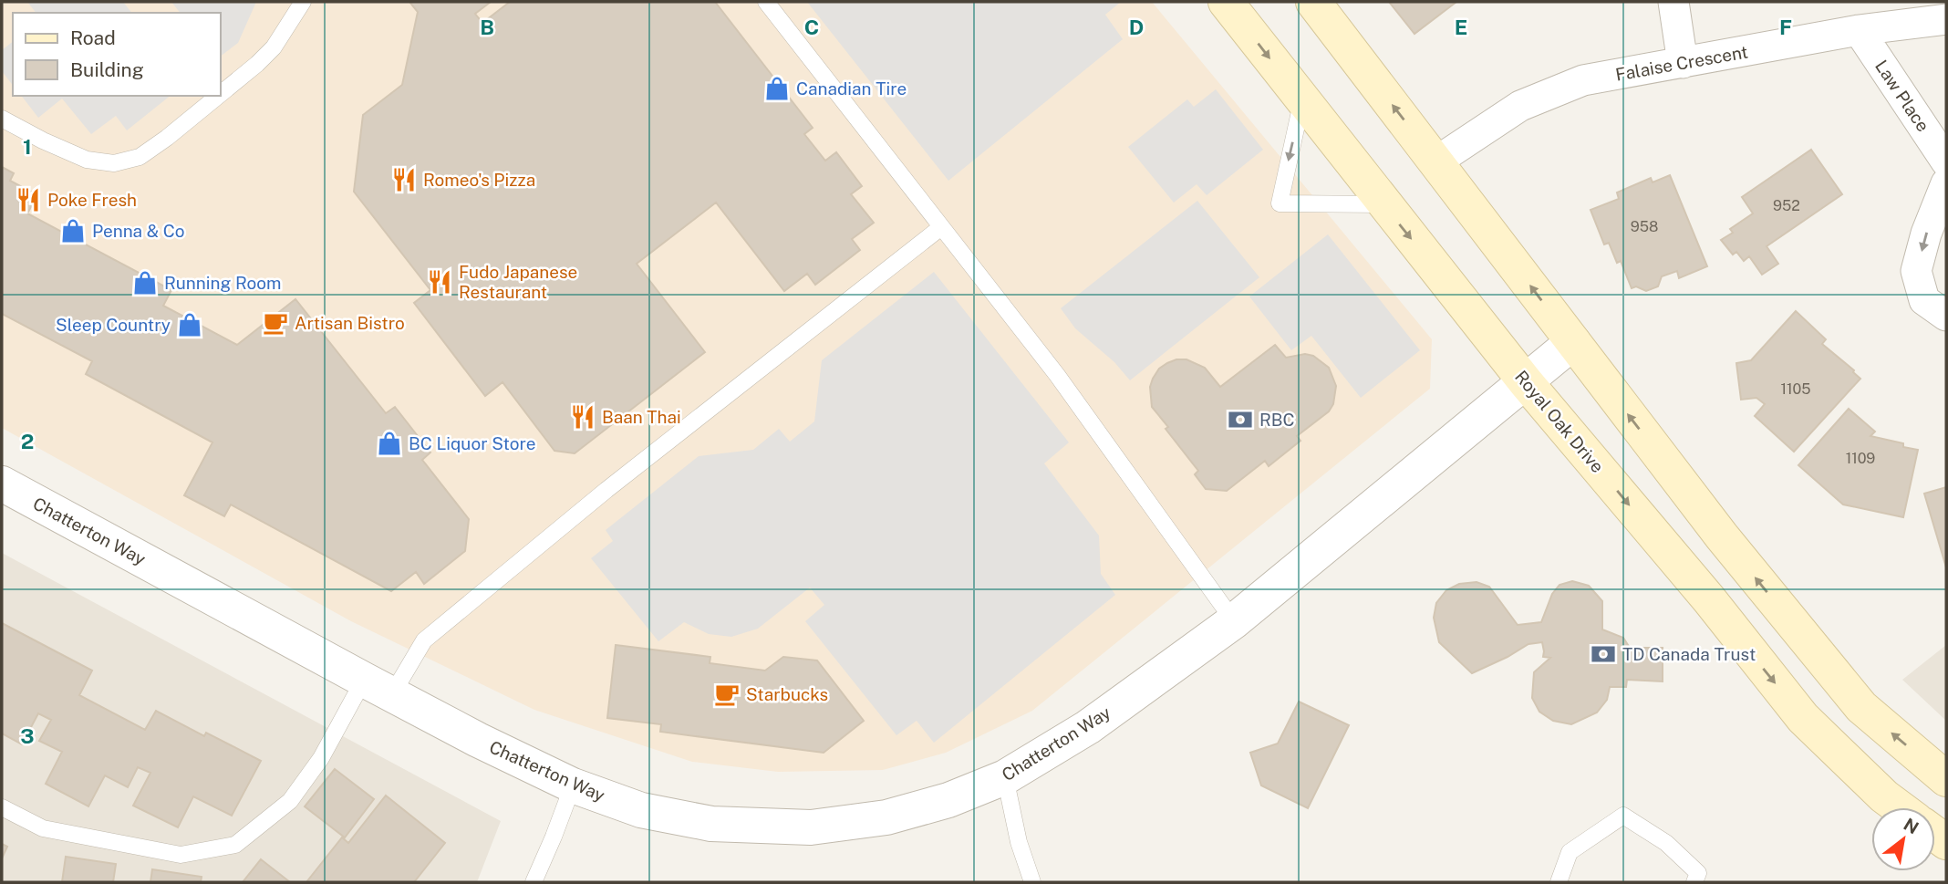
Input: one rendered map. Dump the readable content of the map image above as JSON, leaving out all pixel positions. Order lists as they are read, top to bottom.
{
  "streets": {
    "main road": ["Royal Oak Drive"],
    "street": ["Falaise Crescent", "Law Place", "Chatterton Way"]
  },
  "crossings": [
    ["Falaise Crescent", "Law Place"],
    ["Royal Oak Drive", "Chatterton Way"]
  ],
  "places": {
    "shop": [
      "Canadian Tire",
      "Penna & Co",
      "Running Room",
      "Sleep Country",
      "BC Liquor Store"
    ],
    "restaurant": [
      "Romeo's Pizza",
      "Poke Fresh",
      "Fudo Japanese Restaurant",
      "Baan Thai"
    ],
    "cafe": ["Artisan Bistro", "Starbucks"],
    "bank": ["RBC", "TD Canada Trust"]
  },
  "house_numbers": [
    "952",
    "958",
    "1105",
    "1109"
  ],
  "legend": ["Road", "Building"],
  "north": "top right",
  "grid": {
    "columns": [
      "B",
      "C",
      "D",
      "E",
      "F"
    ],
    "rows": ["1", "2", "3"]
  }
}
